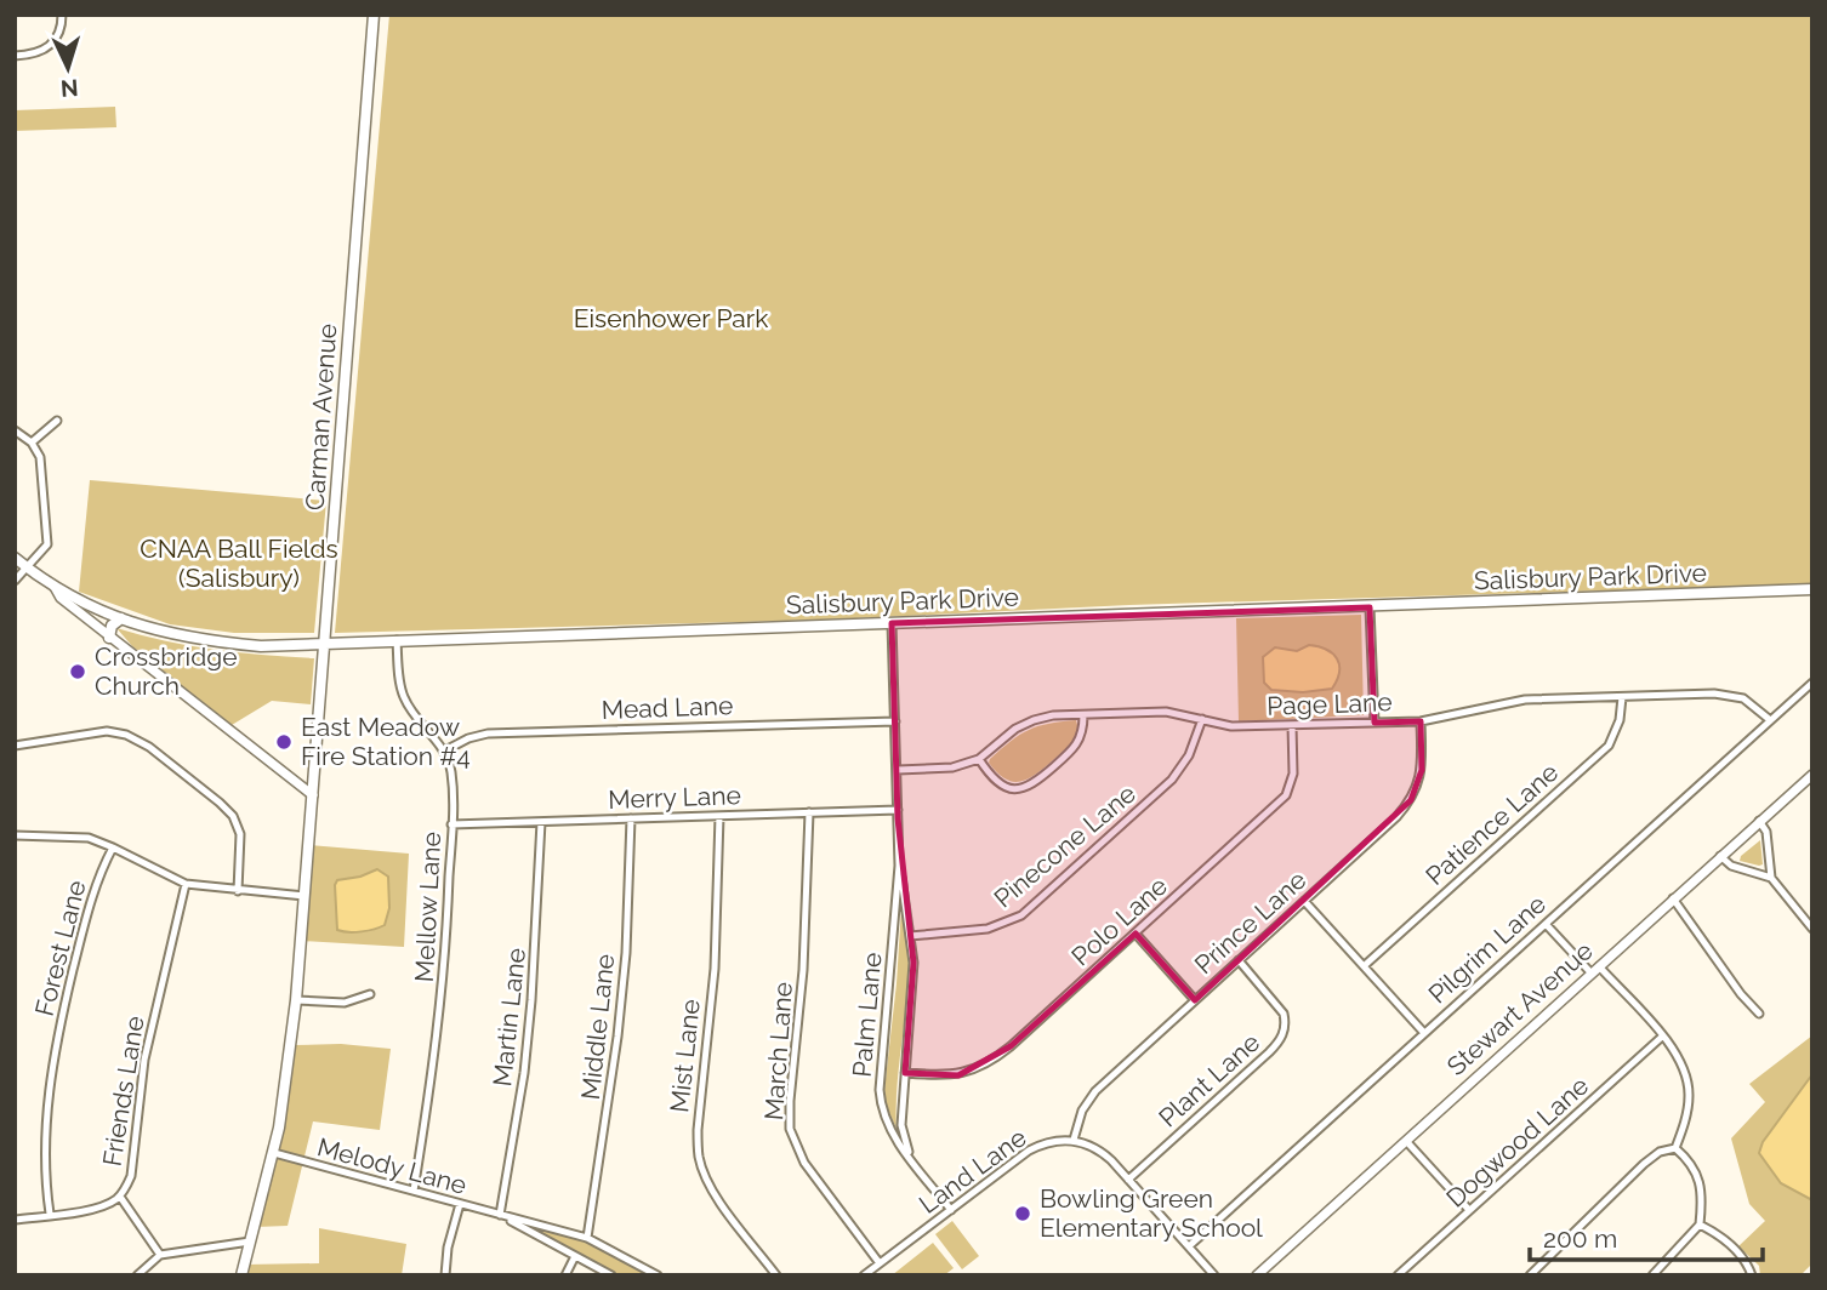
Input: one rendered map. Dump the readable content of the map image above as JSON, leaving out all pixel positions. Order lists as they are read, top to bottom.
{
  "streets": {
    "main road": ["Carman Avenue", "Salisbury Park Drive"],
    "street": [
      "Page Lane",
      "Mead Lane",
      "Merry Lane",
      "Patience Lane",
      "Pinecone Lane",
      "Mellow Lane",
      "Polo Lane",
      "Prince Lane",
      "Forest Lane",
      "Pilgrim Lane",
      "Stewart Avenue",
      "Palm Lane",
      "Martin Lane",
      "Middle Lane",
      "March Lane",
      "Mist Lane",
      "Plant Lane",
      "Friends Lane",
      "Dogwood Lane",
      "Melody Lane",
      "Land Lane"
    ]
  },
  "crossings": [
    ["Carman Avenue", "Salisbury Park Drive"],
    ["Carman Avenue", "Melody Lane"],
    ["Salisbury Park Drive", "Palm Lane"],
    ["Page Lane", "Patience Lane"],
    ["Page Lane", "Pinecone Lane"],
    ["Page Lane", "Polo Lane"],
    ["Page Lane", "Prince Lane"],
    ["Page Lane", "Pilgrim Lane"],
    ["Page Lane", "Palm Lane"],
    ["Mead Lane", "Mellow Lane"],
    ["Mead Lane", "Palm Lane"],
    ["Merry Lane", "Mellow Lane"],
    ["Merry Lane", "Palm Lane"],
    ["Merry Lane", "Martin Lane"],
    ["Merry Lane", "Middle Lane"],
    ["Merry Lane", "March Lane"],
    ["Merry Lane", "Mist Lane"],
    ["Pinecone Lane", "Palm Lane"],
    ["Mellow Lane", "Melody Lane"],
    ["Polo Lane", "Palm Lane"],
    ["Prince Lane", "Plant Lane"],
    ["Prince Lane", "Land Lane"],
    ["Forest Lane", "Friends Lane"],
    ["Palm Lane", "Land Lane"],
    ["Martin Lane", "Melody Lane"],
    ["Middle Lane", "Melody Lane"],
    ["March Lane", "Land Lane"]
  ],
  "parks": ["Eisenhower Park", "CNAA Ball Fields (Salisbury)"],
  "places": ["Crossbridge Church", "East Meadow Fire Station #4", "Bowling Green Elementary School"],
  "scale_bar": "200 m",
  "north": "bottom"
}
